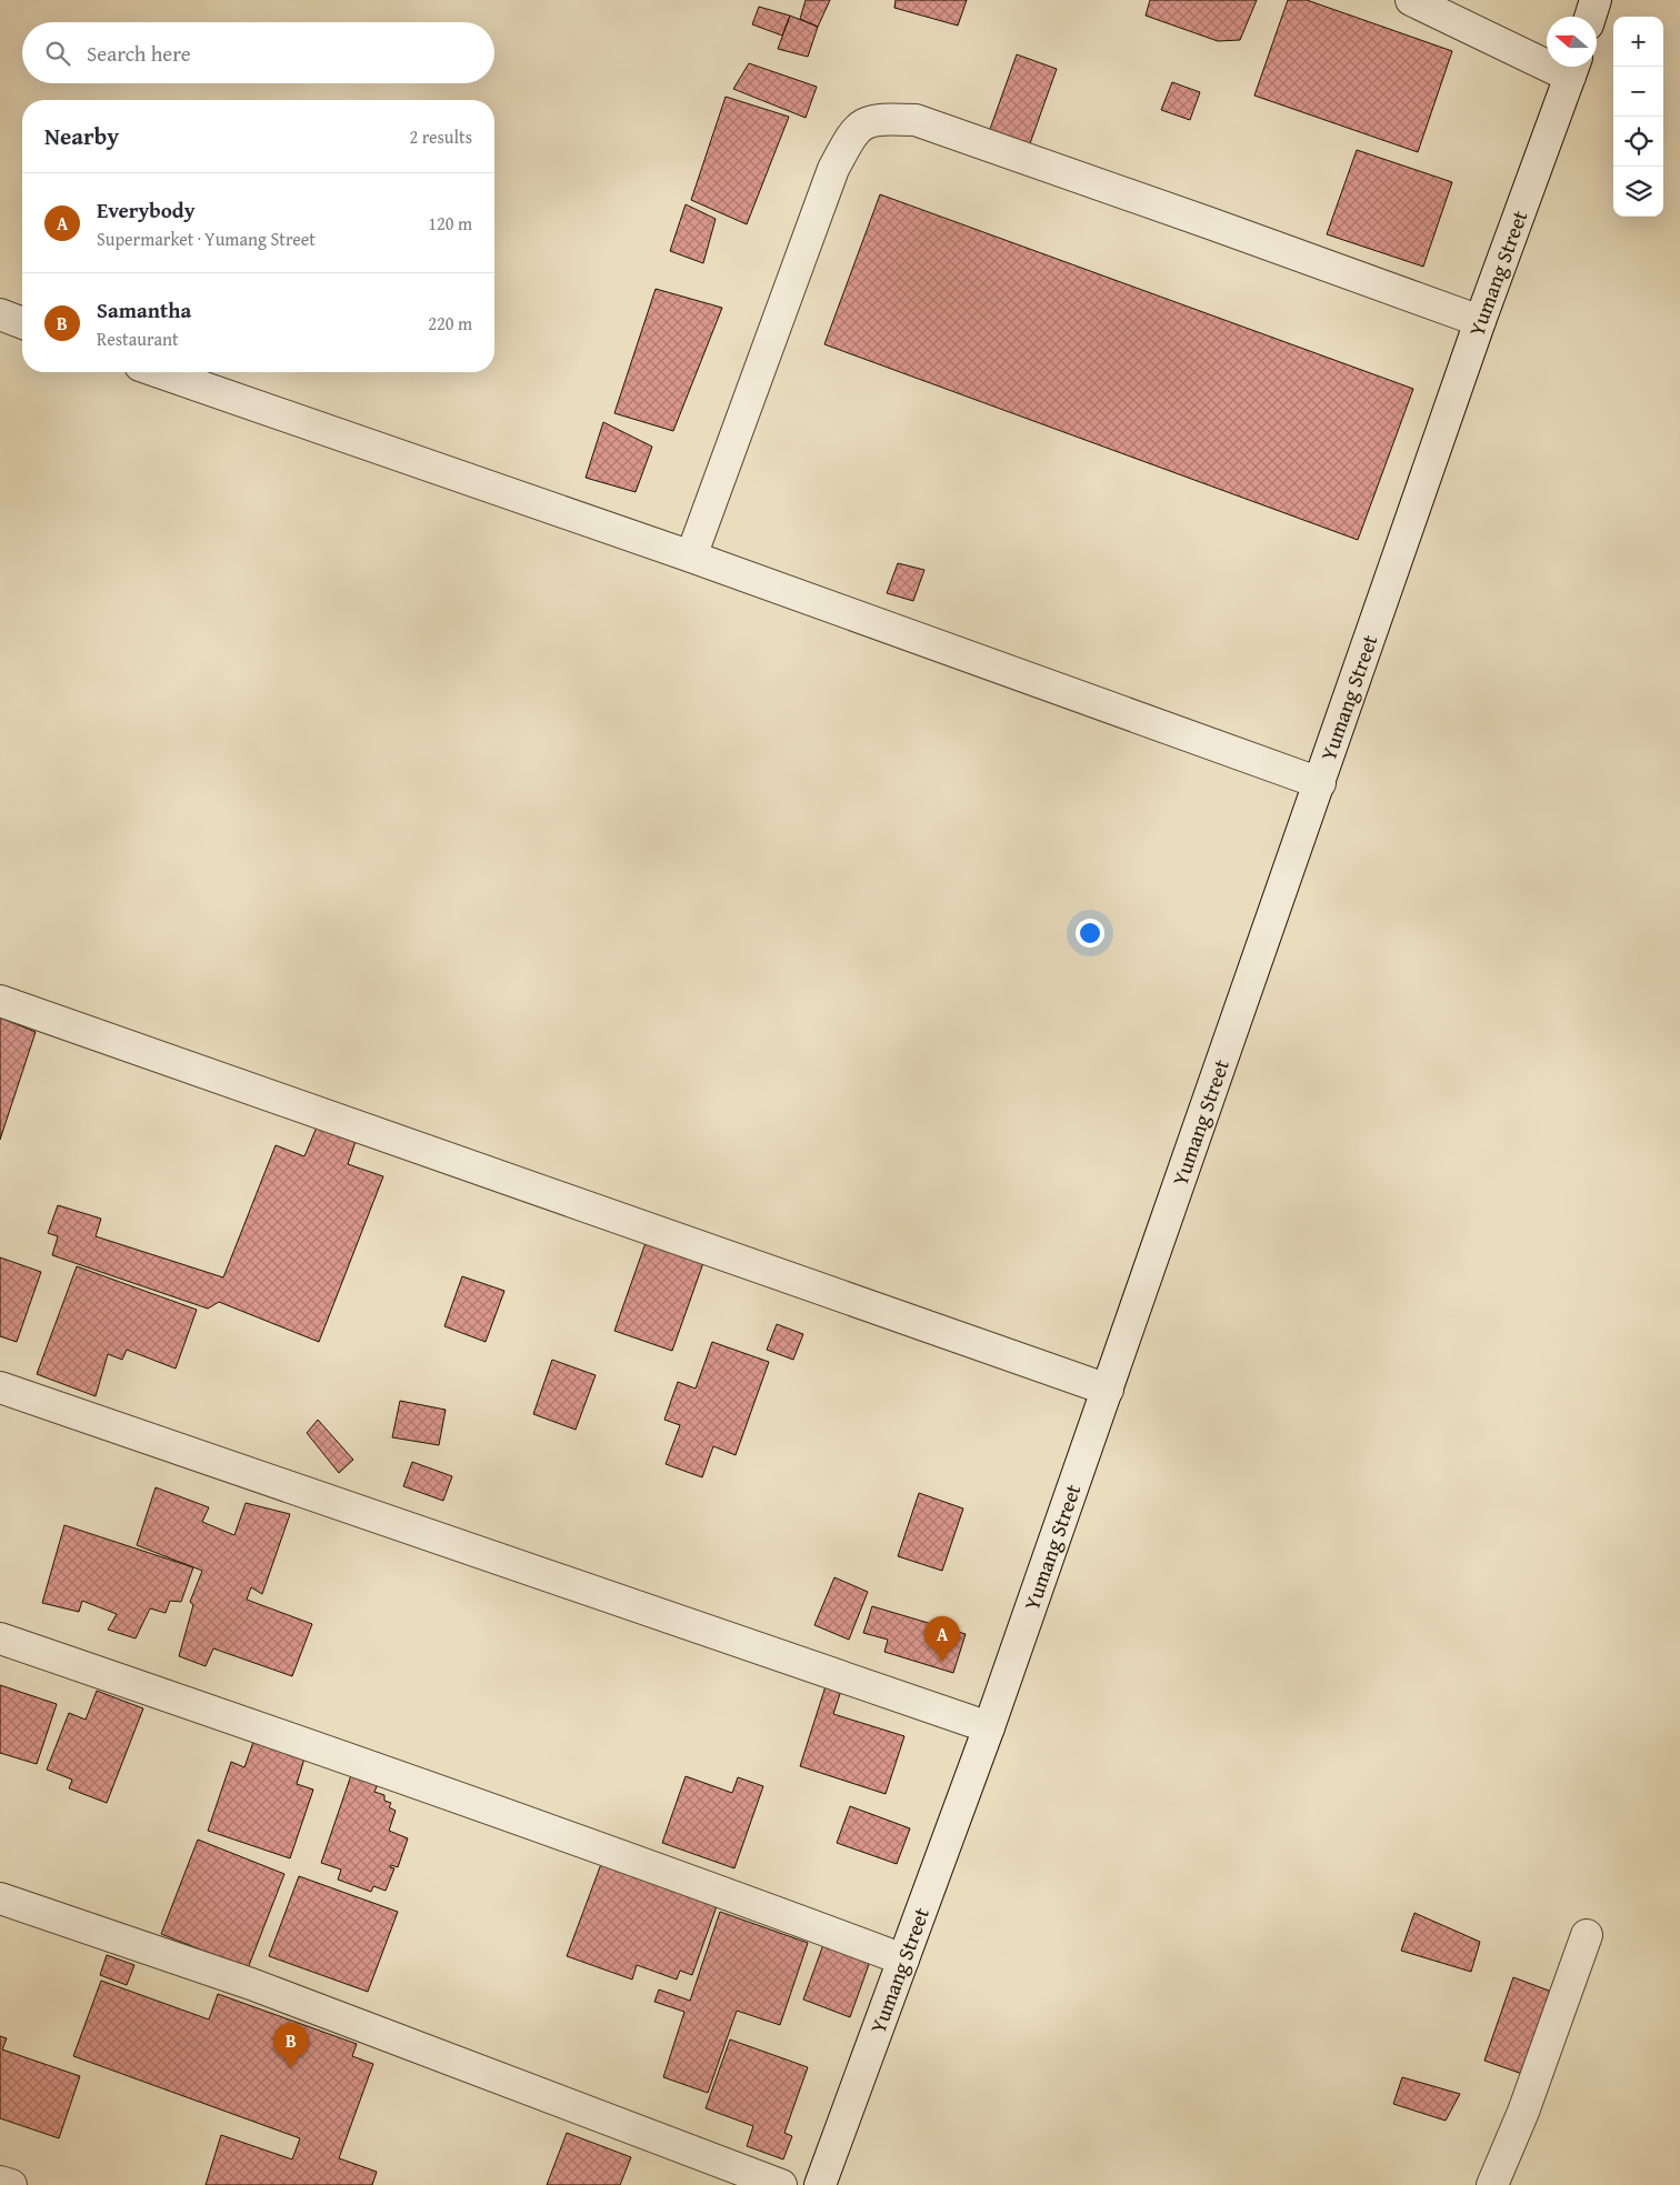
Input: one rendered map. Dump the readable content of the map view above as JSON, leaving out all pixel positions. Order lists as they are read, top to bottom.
{
  "streets": {
    "street": ["Yumang Street"]
  },
  "north": "left",
  "page": {
    "map_buttons": ["+", "−"],
    "search": "Search here",
    "heading": ["Nearby", "2 results"],
    "list": [
      {
        "mark": "A",
        "name": "Everybody",
        "note": "Supermarket · Yumang Street",
        "value": "120 m"
      },
      {
        "mark": "B",
        "name": "Samantha",
        "note": "Restaurant",
        "value": "220 m"
      }
    ],
    "pins": ["A", "B"]
  }
}
